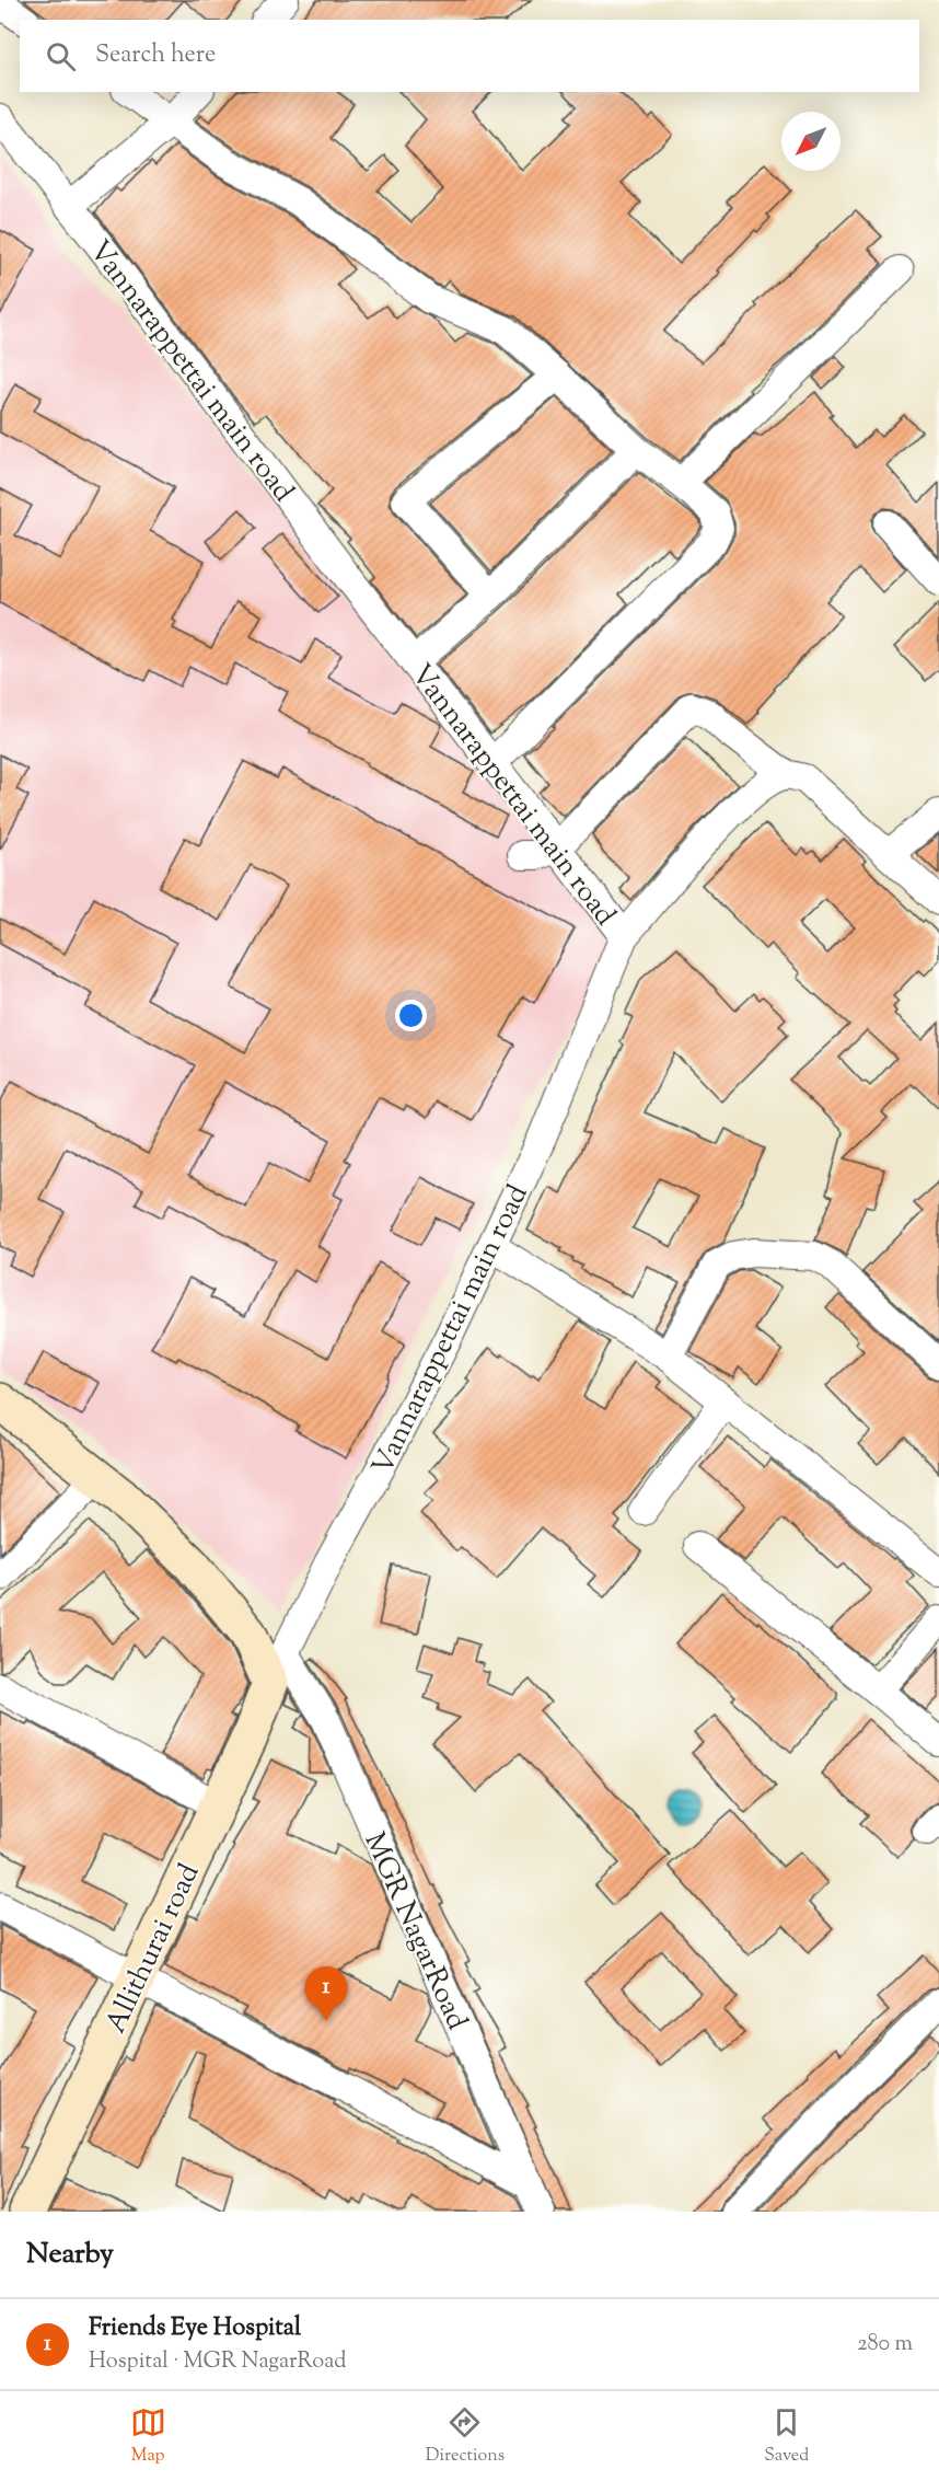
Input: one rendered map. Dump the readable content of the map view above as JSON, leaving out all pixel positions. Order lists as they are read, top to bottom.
{
  "streets": {
    "main road": ["Allithurai road"],
    "street": ["Vannarappettai main road", "MGR NagarRoad"]
  },
  "crossings": [
    ["Vannarappettai main road", "MGR NagarRoad"],
    ["Vannarappettai main road", "Allithurai road"],
    ["MGR NagarRoad", "Allithurai road"]
  ],
  "north": "bottom left",
  "page": {
    "search": "Search here",
    "pins": "1",
    "heading": "Nearby",
    "list": [
      {
        "mark": "1",
        "name": "Friends Eye Hospital",
        "note": "Hospital · MGR NagarRoad",
        "value": "280 m"
      }
    ],
    "nav": ["Map", "Directions", "Saved"]
  }
}
